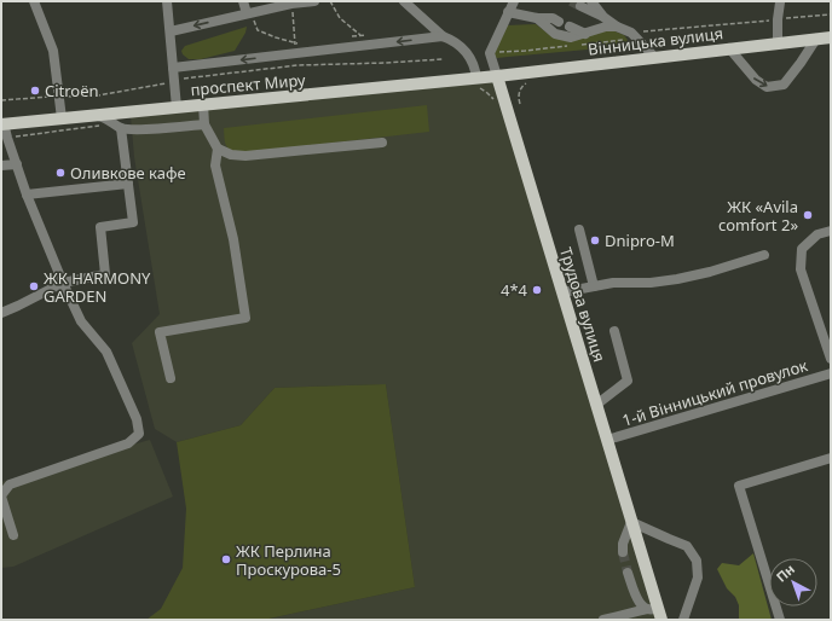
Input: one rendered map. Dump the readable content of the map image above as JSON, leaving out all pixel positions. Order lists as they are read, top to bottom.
{
  "streets": {
    "main road": ["Вінницька вулиця", "проспект Миру", "Трудова вулиця"],
    "street": ["1-й Вінницький провулок"]
  },
  "crossings": [
    ["Вінницька вулиця", "проспект Миру"],
    ["Вінницька вулиця", "Трудова вулиця"],
    ["проспект Миру", "Трудова вулиця"],
    ["Трудова вулиця", "1-й Вінницький провулок"]
  ],
  "places": [
    "Citroën",
    "Оливкове кафе",
    "ЖК «Avila comfort 2»",
    "Dnipro-M",
    "ЖК HARMONY GARDEN",
    "4*4",
    "ЖК Перлина Проскурова-5"
  ],
  "north": "top left"
}
